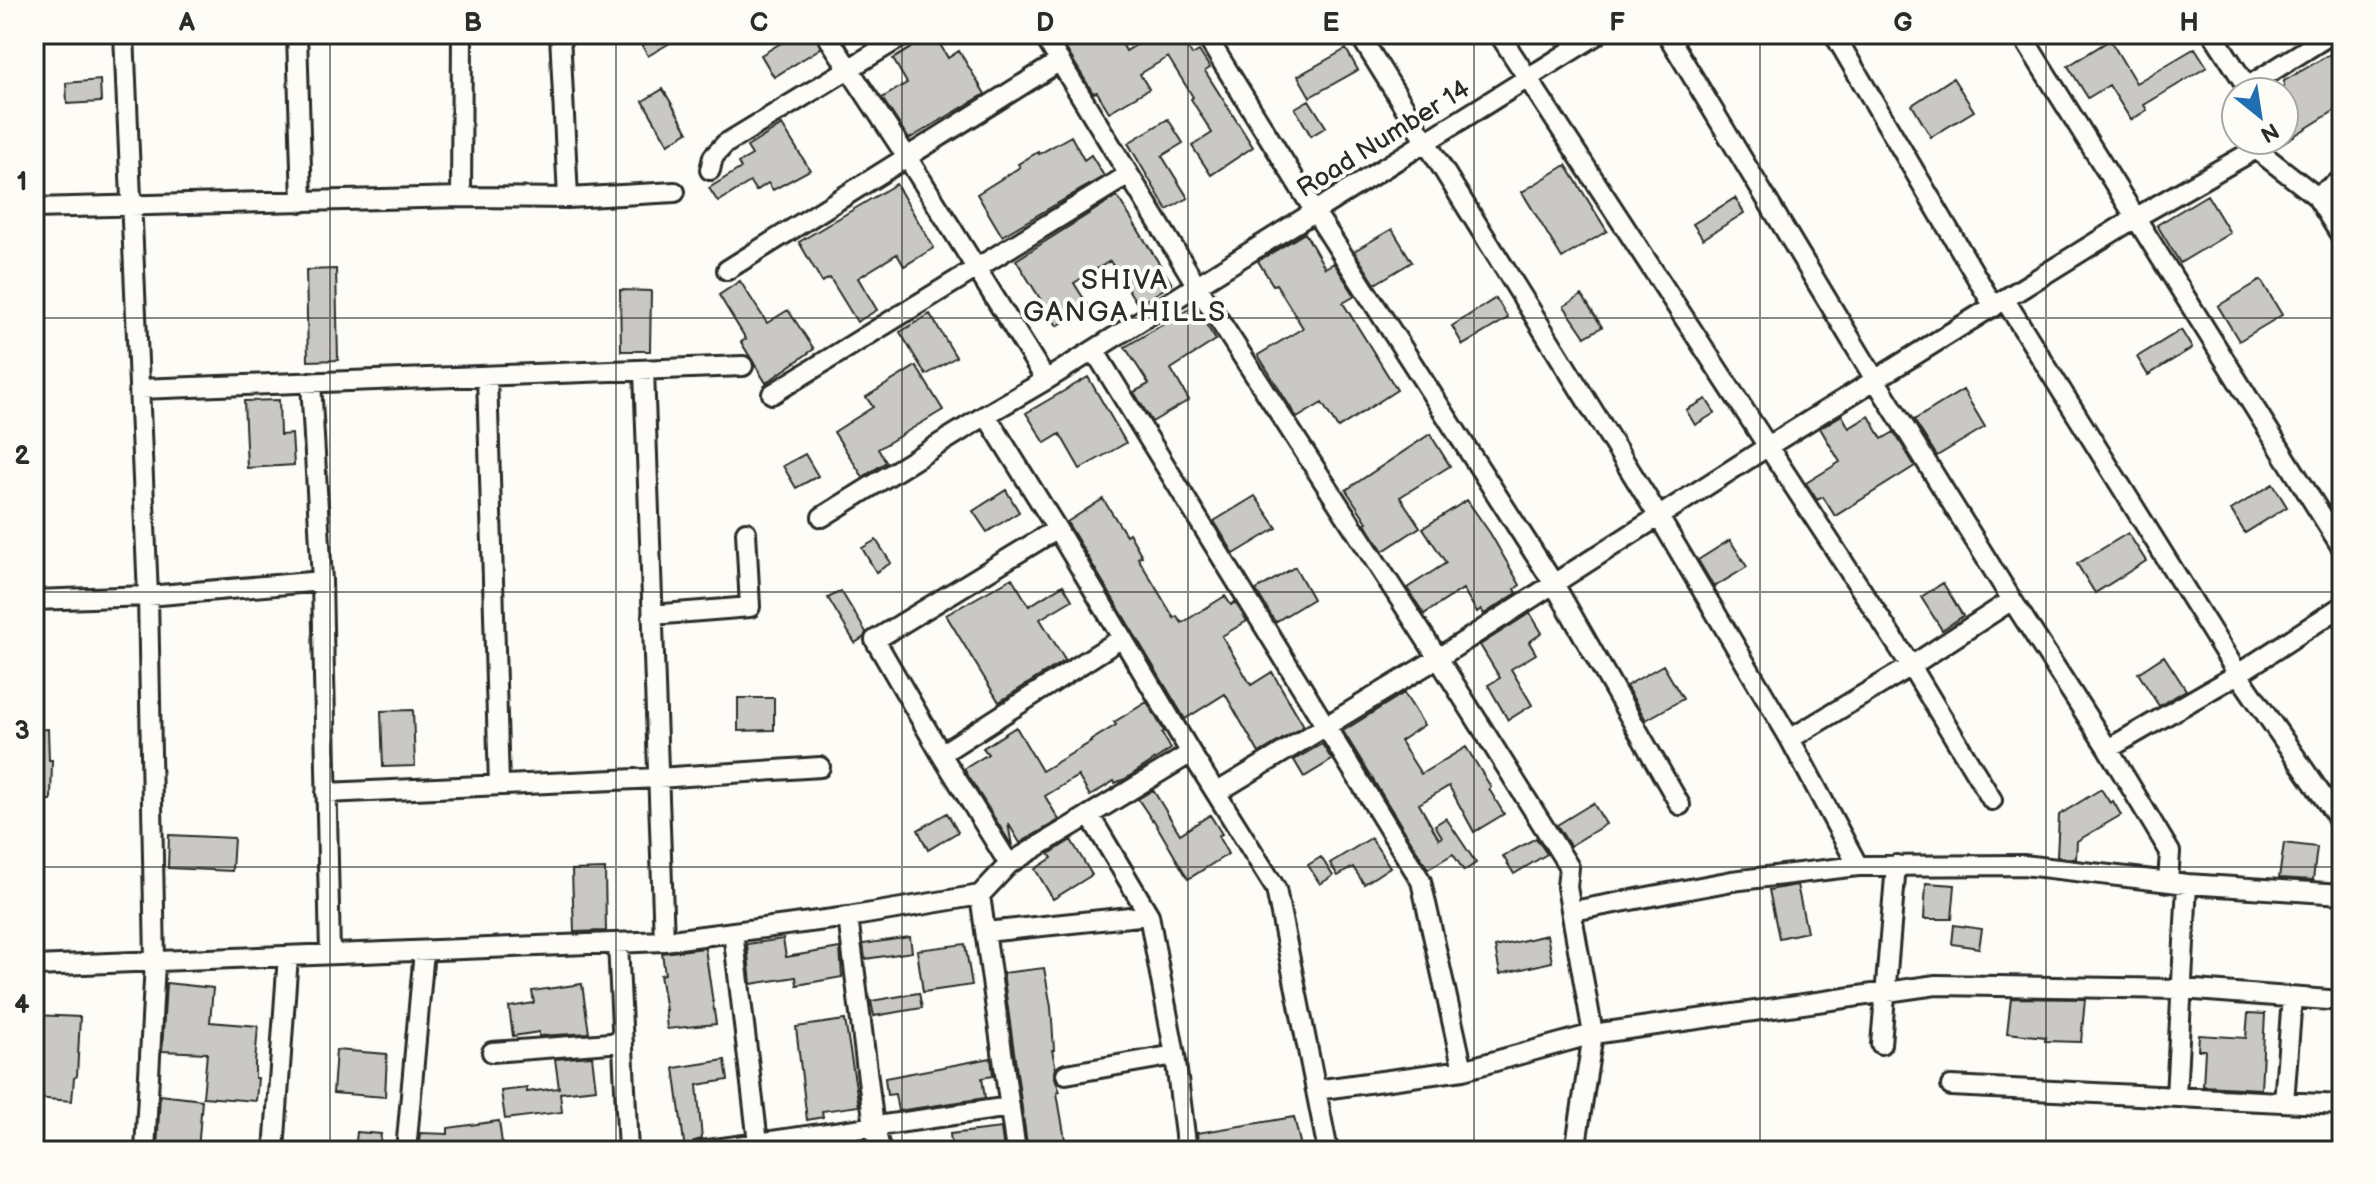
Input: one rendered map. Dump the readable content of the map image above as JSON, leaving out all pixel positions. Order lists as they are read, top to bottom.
{
  "streets": {
    "street": ["Road Number 14"]
  },
  "districts": ["SHIVA GANGA HILLS"],
  "north": "bottom right",
  "grid": {
    "columns": [
      "A",
      "B",
      "C",
      "D",
      "E",
      "F",
      "G",
      "H"
    ],
    "rows": [
      "1",
      "2",
      "3",
      "4"
    ]
  }
}
